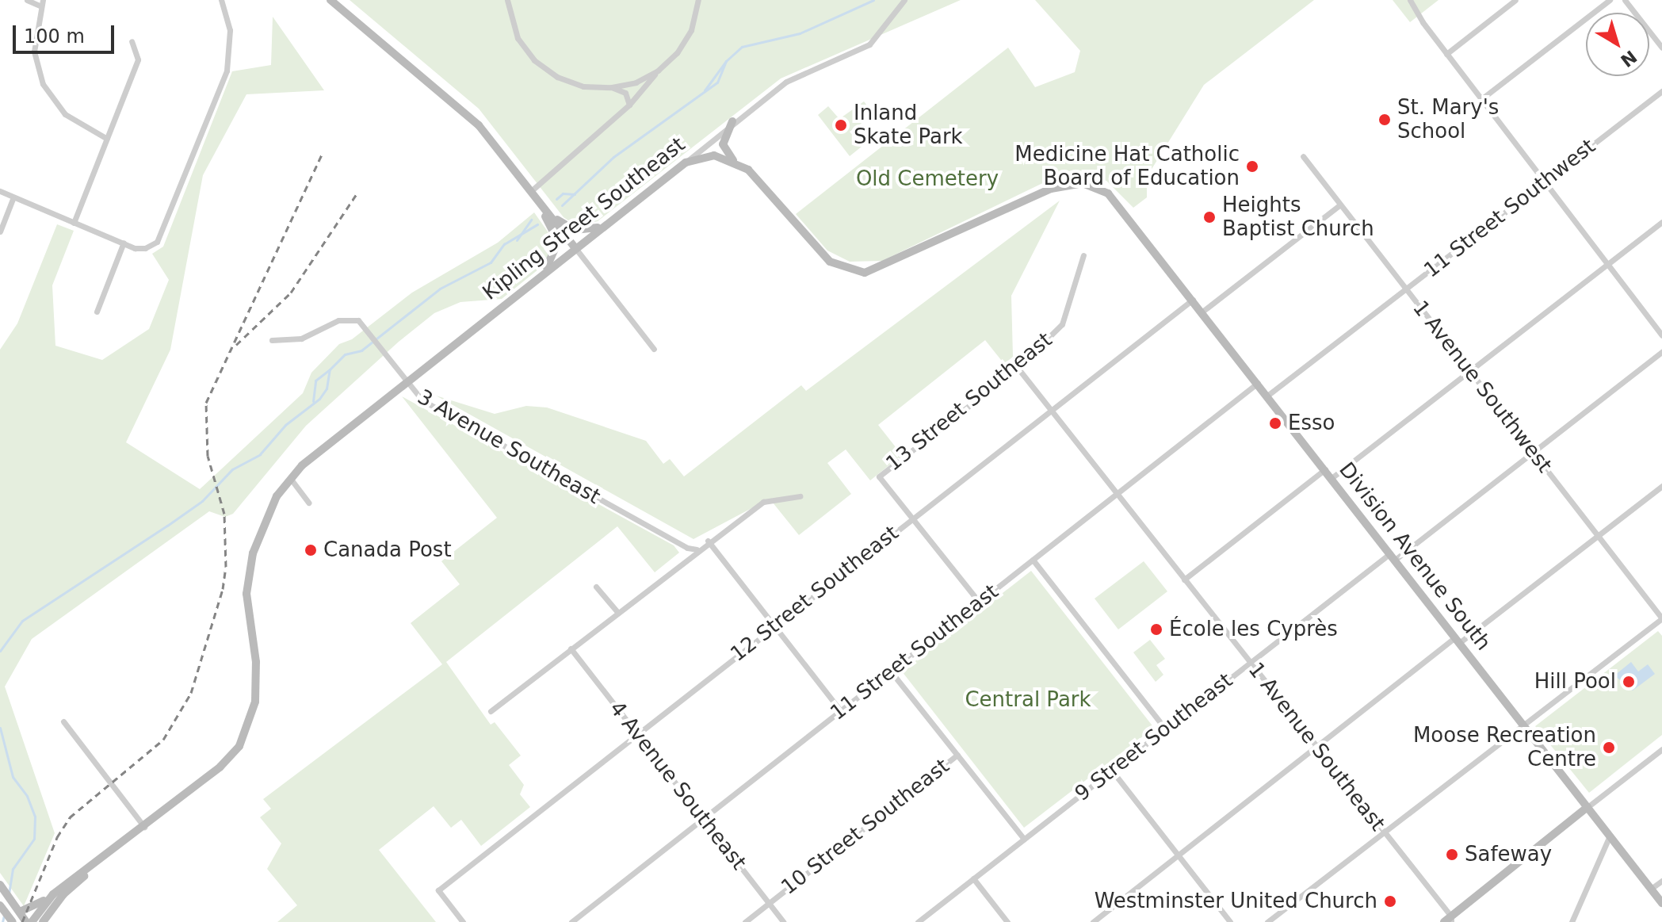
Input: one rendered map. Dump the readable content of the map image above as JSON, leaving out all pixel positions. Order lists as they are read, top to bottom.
{
  "streets": {
    "street": [
      "11 Street Southwest",
      "Kipling Street Southeast",
      "1 Avenue Southwest",
      "13 Street Southeast",
      "3 Avenue Southeast",
      "Division Avenue South",
      "12 Street Southeast",
      "11 Street Southeast",
      "9 Street Southeast",
      "1 Avenue Southeast",
      "4 Avenue Southeast",
      "10 Street Southeast"
    ]
  },
  "crossings": [
    ["11 Street Southwest", "1 Avenue Southwest"],
    ["11 Street Southwest", "Division Avenue South"],
    ["Kipling Street Southeast", "3 Avenue Southeast"],
    ["1 Avenue Southwest", "9 Street Southeast"],
    ["13 Street Southeast", "12 Street Southeast"],
    ["13 Street Southeast", "1 Avenue Southeast"],
    ["Division Avenue South", "12 Street Southeast"],
    ["Division Avenue South", "11 Street Southeast"],
    ["Division Avenue South", "9 Street Southeast"],
    ["12 Street Southeast", "1 Avenue Southeast"],
    ["12 Street Southeast", "4 Avenue Southeast"],
    ["11 Street Southeast", "1 Avenue Southeast"],
    ["11 Street Southeast", "4 Avenue Southeast"],
    ["9 Street Southeast", "1 Avenue Southeast"],
    ["4 Avenue Southeast", "10 Street Southeast"]
  ],
  "parks": ["Old Cemetery", "Central Park"],
  "places": [
    "St. Mary's School",
    "Inland Skate Park",
    "Medicine Hat Catholic Board of Education",
    "Heights Baptist Church",
    "Esso",
    "Canada Post",
    "École les Cyprès",
    "Hill Pool",
    "Moose Recreation Centre",
    "Safeway",
    "Westminster United Church"
  ],
  "scale_bar": "100 m",
  "north": "bottom right"
}
